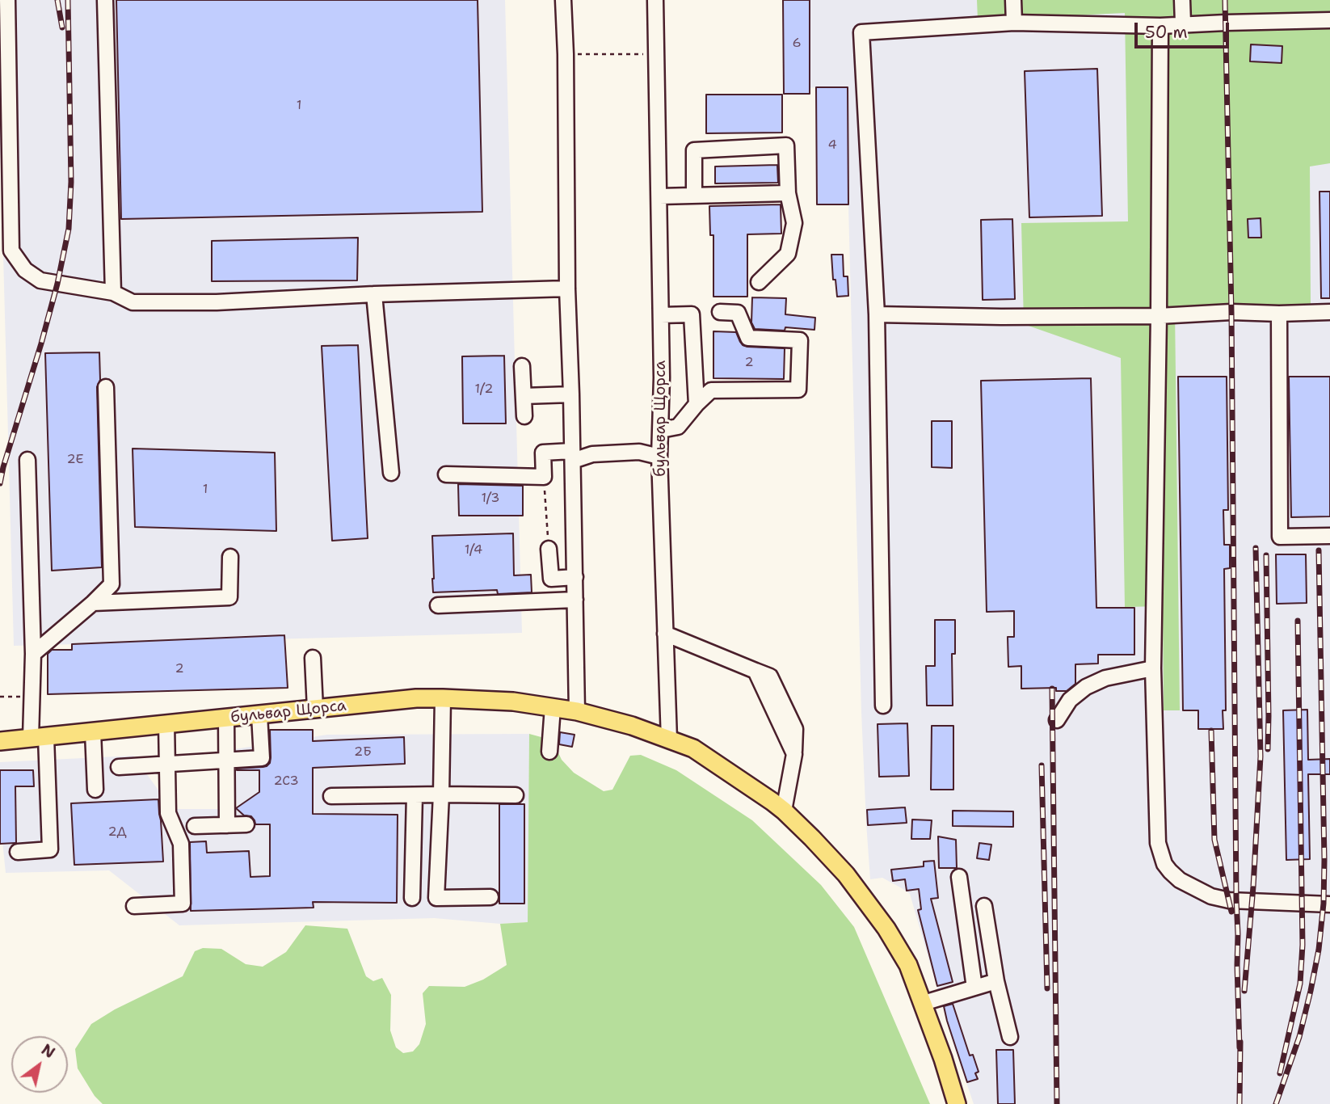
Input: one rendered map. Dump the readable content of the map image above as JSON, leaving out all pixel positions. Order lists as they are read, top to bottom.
{
  "streets": {
    "main road": ["бульвар Щорса"]
  },
  "house_numbers": [
    "6",
    "1",
    "4",
    "2",
    "1/2",
    "2Е",
    "1",
    "1/3",
    "1/4",
    "2",
    "2Б",
    "2С3",
    "2Д"
  ],
  "scale_bar": "50 m",
  "north": "top right"
}
